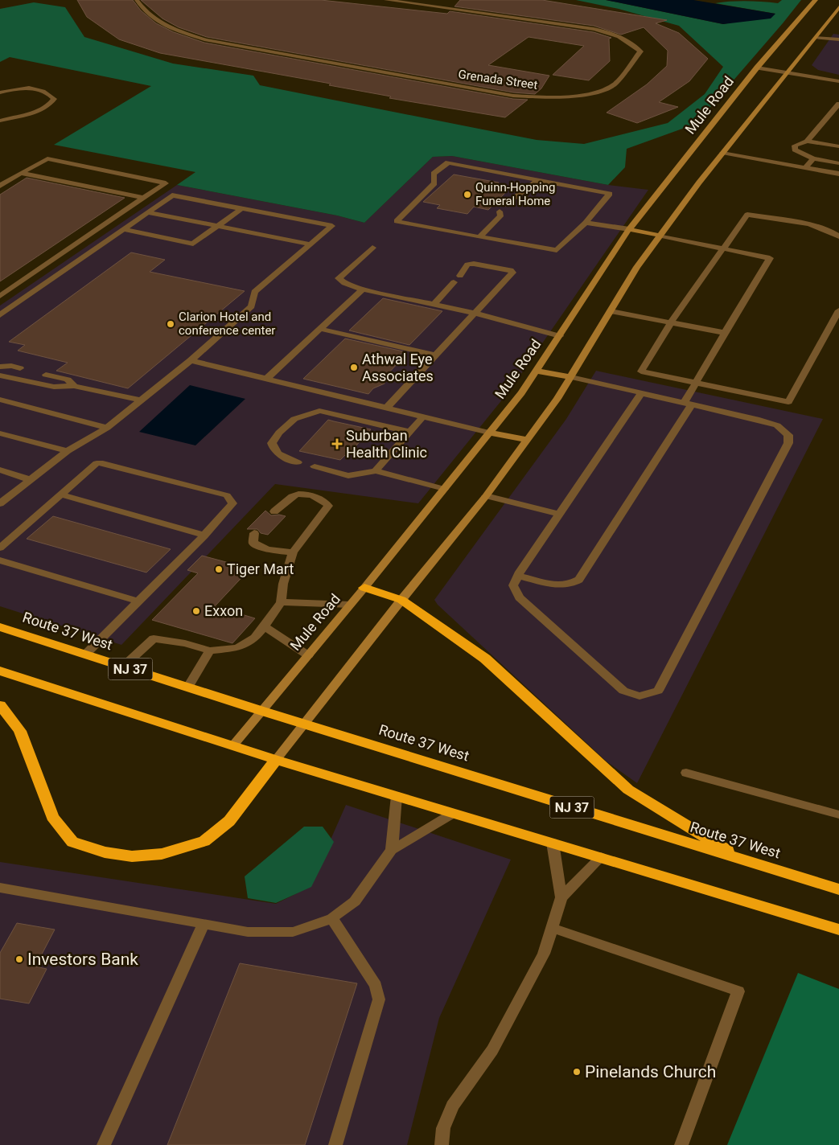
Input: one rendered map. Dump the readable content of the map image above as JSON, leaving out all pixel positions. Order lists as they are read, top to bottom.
{
  "streets": {
    "highway": ["Route 37 West", "NJ 37"],
    "main road": ["Mule Road"],
    "street": ["Grenada Street"]
  },
  "crossings": [
    ["Mule Road", "Route 37 West"]
  ],
  "places": {
    "other": [
      "Quinn-Hopping Funeral Home",
      "Clarion Hotel and conference center",
      "Athwal Eye Associates",
      "Tiger Mart",
      "Exxon",
      "Investors Bank",
      "Pinelands Church"
    ],
    "health": ["Suburban Health Clinic"]
  }
}
